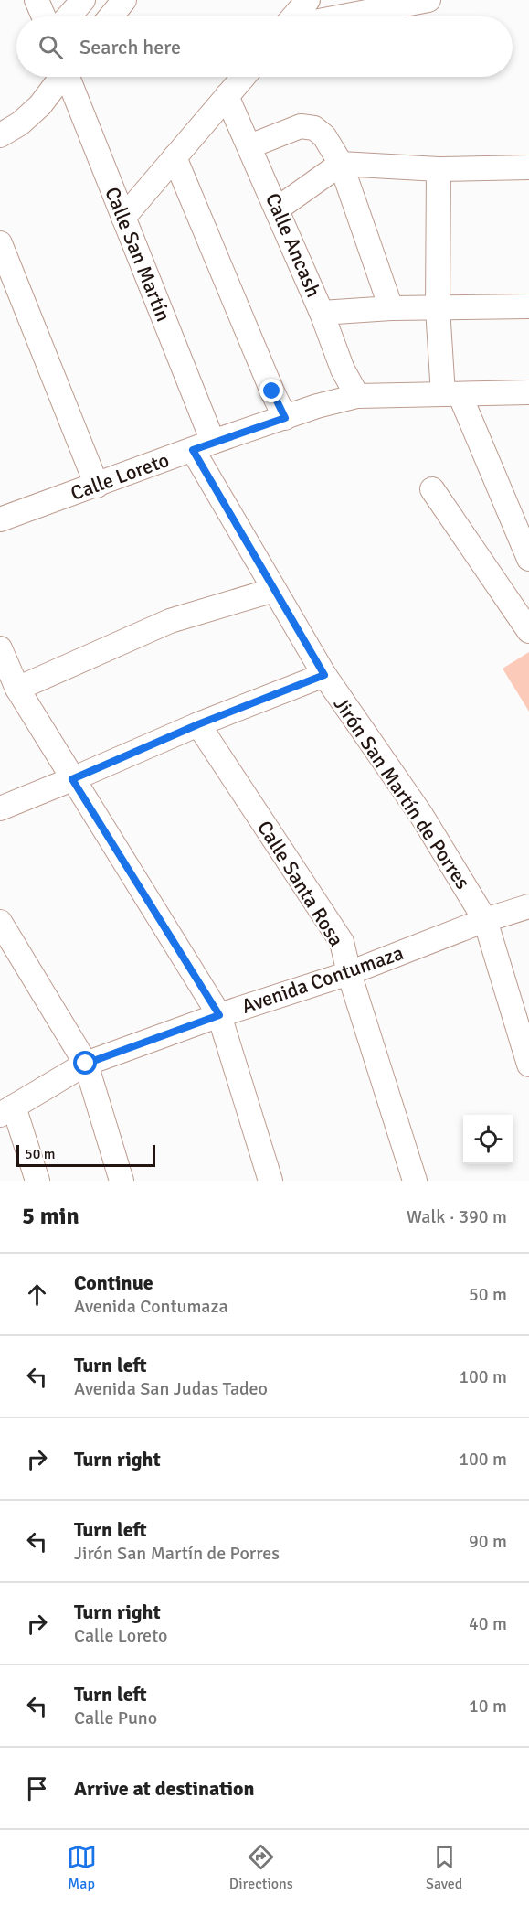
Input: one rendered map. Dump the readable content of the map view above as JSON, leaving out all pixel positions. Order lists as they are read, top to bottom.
{
  "streets": {
    "street": [
      "Calle Ancash",
      "Calle San Martín",
      "Calle Loreto",
      "Jirón San Martín de Porres",
      "Calle Santa Rosa",
      "Avenida Contumaza"
    ]
  },
  "crossings": [
    ["Calle Ancash", "Calle Loreto"],
    ["Calle San Martín", "Calle Loreto"],
    ["Calle San Martín", "Jirón San Martín de Porres"],
    ["Calle Loreto", "Jirón San Martín de Porres"],
    ["Jirón San Martín de Porres", "Avenida Contumaza"],
    ["Calle Santa Rosa", "Avenida Contumaza"]
  ],
  "scale_bar": "50 m",
  "page": {
    "search": "Search here",
    "scale": "50 m",
    "heading": ["5 min", "Walk · 390 m"],
    "list": [
      ["Continue", "Avenida Contumaza", "50 m"],
      ["Turn left", "Avenida San Judas Tadeo", "100 m"],
      ["Turn right", "100 m"],
      ["Turn left", "Jirón San Martín de Porres", "90 m"],
      ["Turn right", "Calle Loreto", "40 m"],
      ["Turn left", "Calle Puno", "10 m"],
      "Arrive at destination"
    ],
    "nav": ["Map", "Directions", "Saved"]
  }
}
